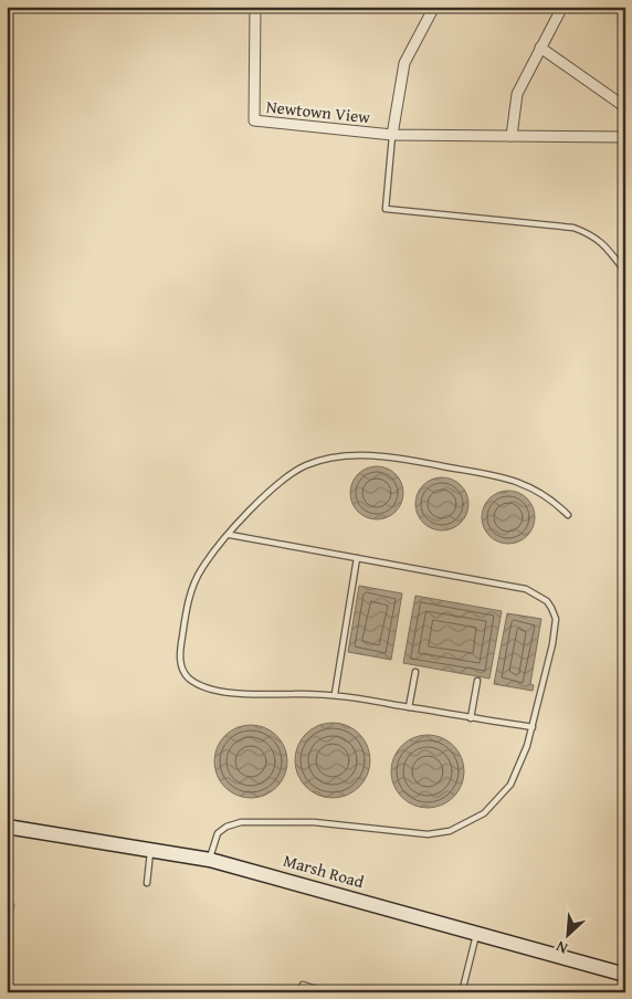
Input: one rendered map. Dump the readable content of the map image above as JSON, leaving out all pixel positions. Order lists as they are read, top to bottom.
{
  "streets": {
    "main road": ["Marsh Road"],
    "street": ["Newtown View"]
  },
  "north": "bottom left"
}
